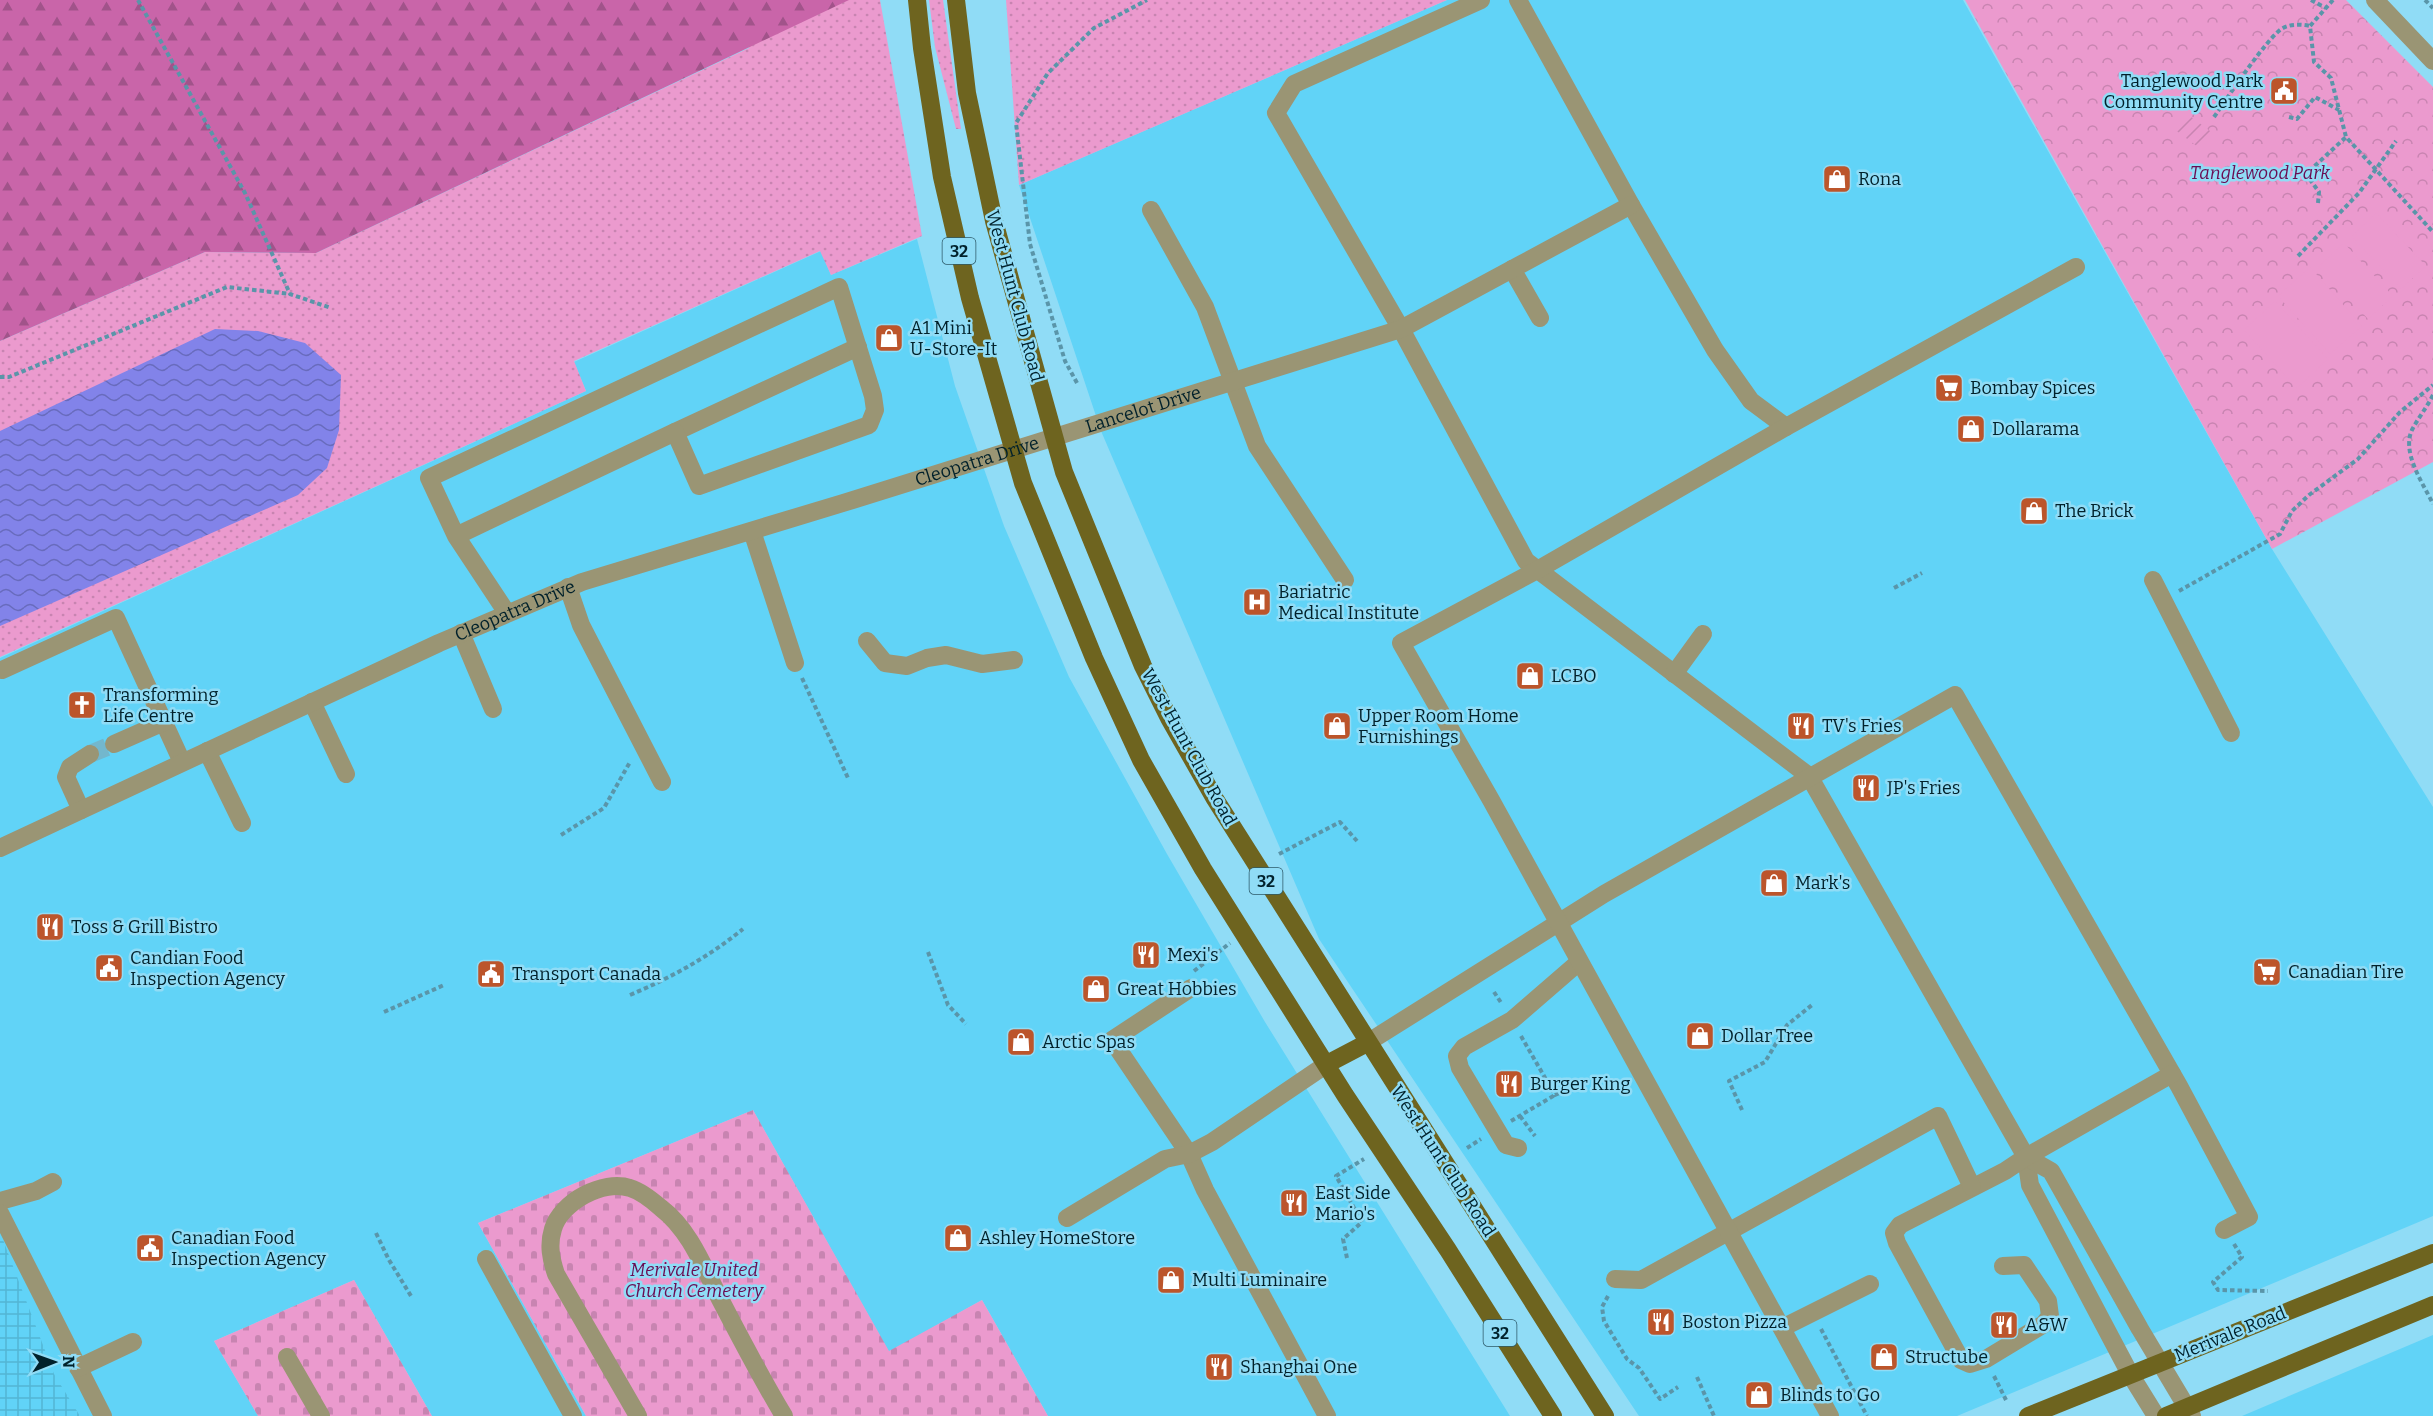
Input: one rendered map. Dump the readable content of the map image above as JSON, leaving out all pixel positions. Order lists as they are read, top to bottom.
{
  "streets": {
    "main road": ["32", "West Hunt Club Road", "Merivale Road"],
    "street": ["Lancelot Drive", "Cleopatra Drive"]
  },
  "crossings": [
    ["32", "Cleopatra Drive"],
    ["West Hunt Club Road", "Lancelot Drive"],
    ["West Hunt Club Road", "Cleopatra Drive"],
    ["Lancelot Drive", "Cleopatra Drive"]
  ],
  "parks": ["Tanglewood Park", "Merivale United Church Cemetery"],
  "places": {
    "public building": [
      "Tanglewood Park Community Centre",
      "Candian Food Inspection Agency",
      "Transport Canada",
      "Canadian Food Inspection Agency"
    ],
    "shop": [
      "Rona",
      "A1 Mini U-Store-It",
      "Dollarama",
      "The Brick",
      "LCBO",
      "Upper Room Home Furnishings",
      "Mark's",
      "Great Hobbies",
      "Dollar Tree",
      "Arctic Spas",
      "Ashley HomeStore",
      "Multi Luminaire",
      "Structube",
      "Blinds to Go"
    ],
    "supermarket": ["Bombay Spices", "Canadian Tire"],
    "hospital": ["Bariatric Medical Institute"],
    "church": ["Transforming Life Centre"],
    "restaurant": [
      "TV's Fries",
      "JP's Fries",
      "Toss & Grill Bistro",
      "Mexi's",
      "Burger King",
      "East Side Mario's",
      "Boston Pizza",
      "A&W",
      "Shanghai One"
    ]
  },
  "north": "right"
}
